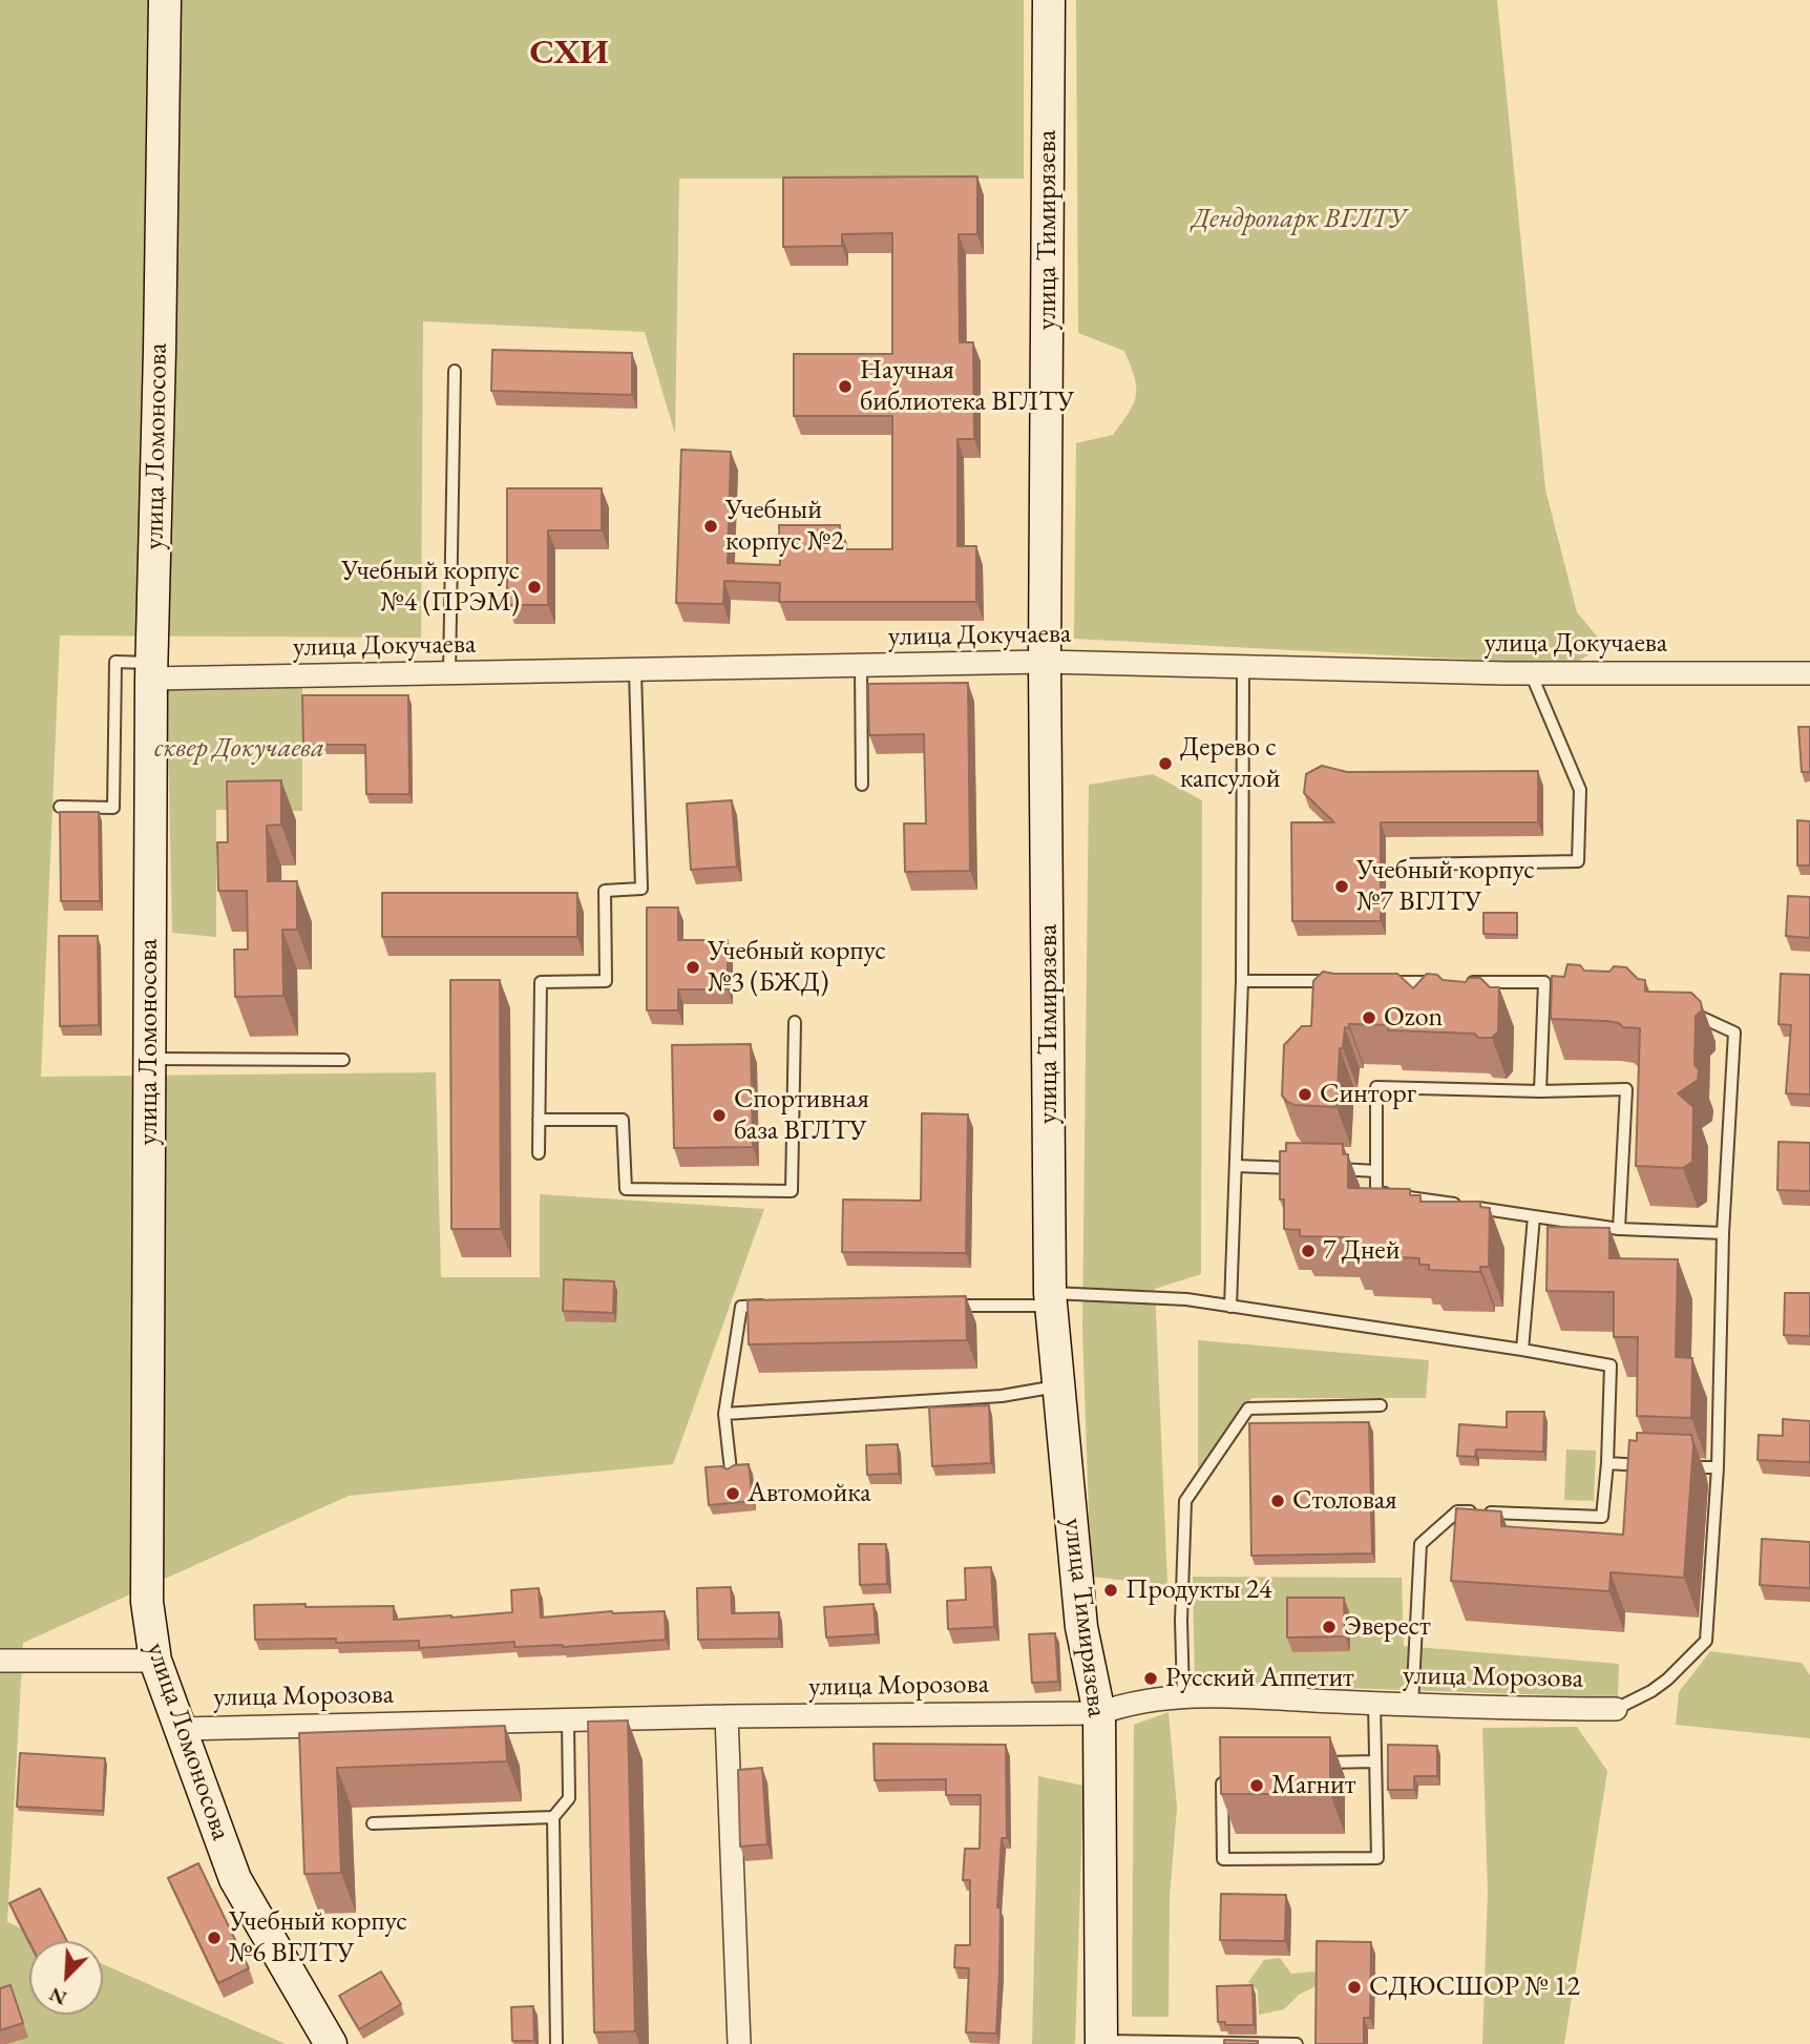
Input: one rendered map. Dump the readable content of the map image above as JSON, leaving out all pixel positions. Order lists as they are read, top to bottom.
{
  "streets": {
    "main road": ["улица Тимирязева", "улица Ломоносова"],
    "street": ["улица Докучаева", "улица Морозова"]
  },
  "crossings": [
    ["улица Тимирязева", "улица Докучаева"],
    ["улица Тимирязева", "улица Морозова"],
    ["улица Ломоносова", "улица Докучаева"],
    ["улица Ломоносова", "улица Морозова"]
  ],
  "districts": ["СХИ"],
  "parks": ["Дендропарк ВГЛТУ", "сквер Докучаева"],
  "places": [
    "Научная библиотека ВГЛТУ",
    "Учебный корпус №2",
    "Учебный корпус №4 (ПРЭМ)",
    "Дерево с капсулой",
    "Учебный корпус №7 ВГЛТУ",
    "Учебный корпус №3 (БЖД)",
    "Ozon",
    "Синторг",
    "Спортивная база ВГЛТУ",
    "7 Дней",
    "Автомойка",
    "Столовая",
    "Продукты 24",
    "Эверест",
    "Русский Аппетит",
    "Магнит",
    "Учебный корпус №6 ВГЛТУ",
    "СДЮСШОР № 12"
  ],
  "north": "bottom left"
}
